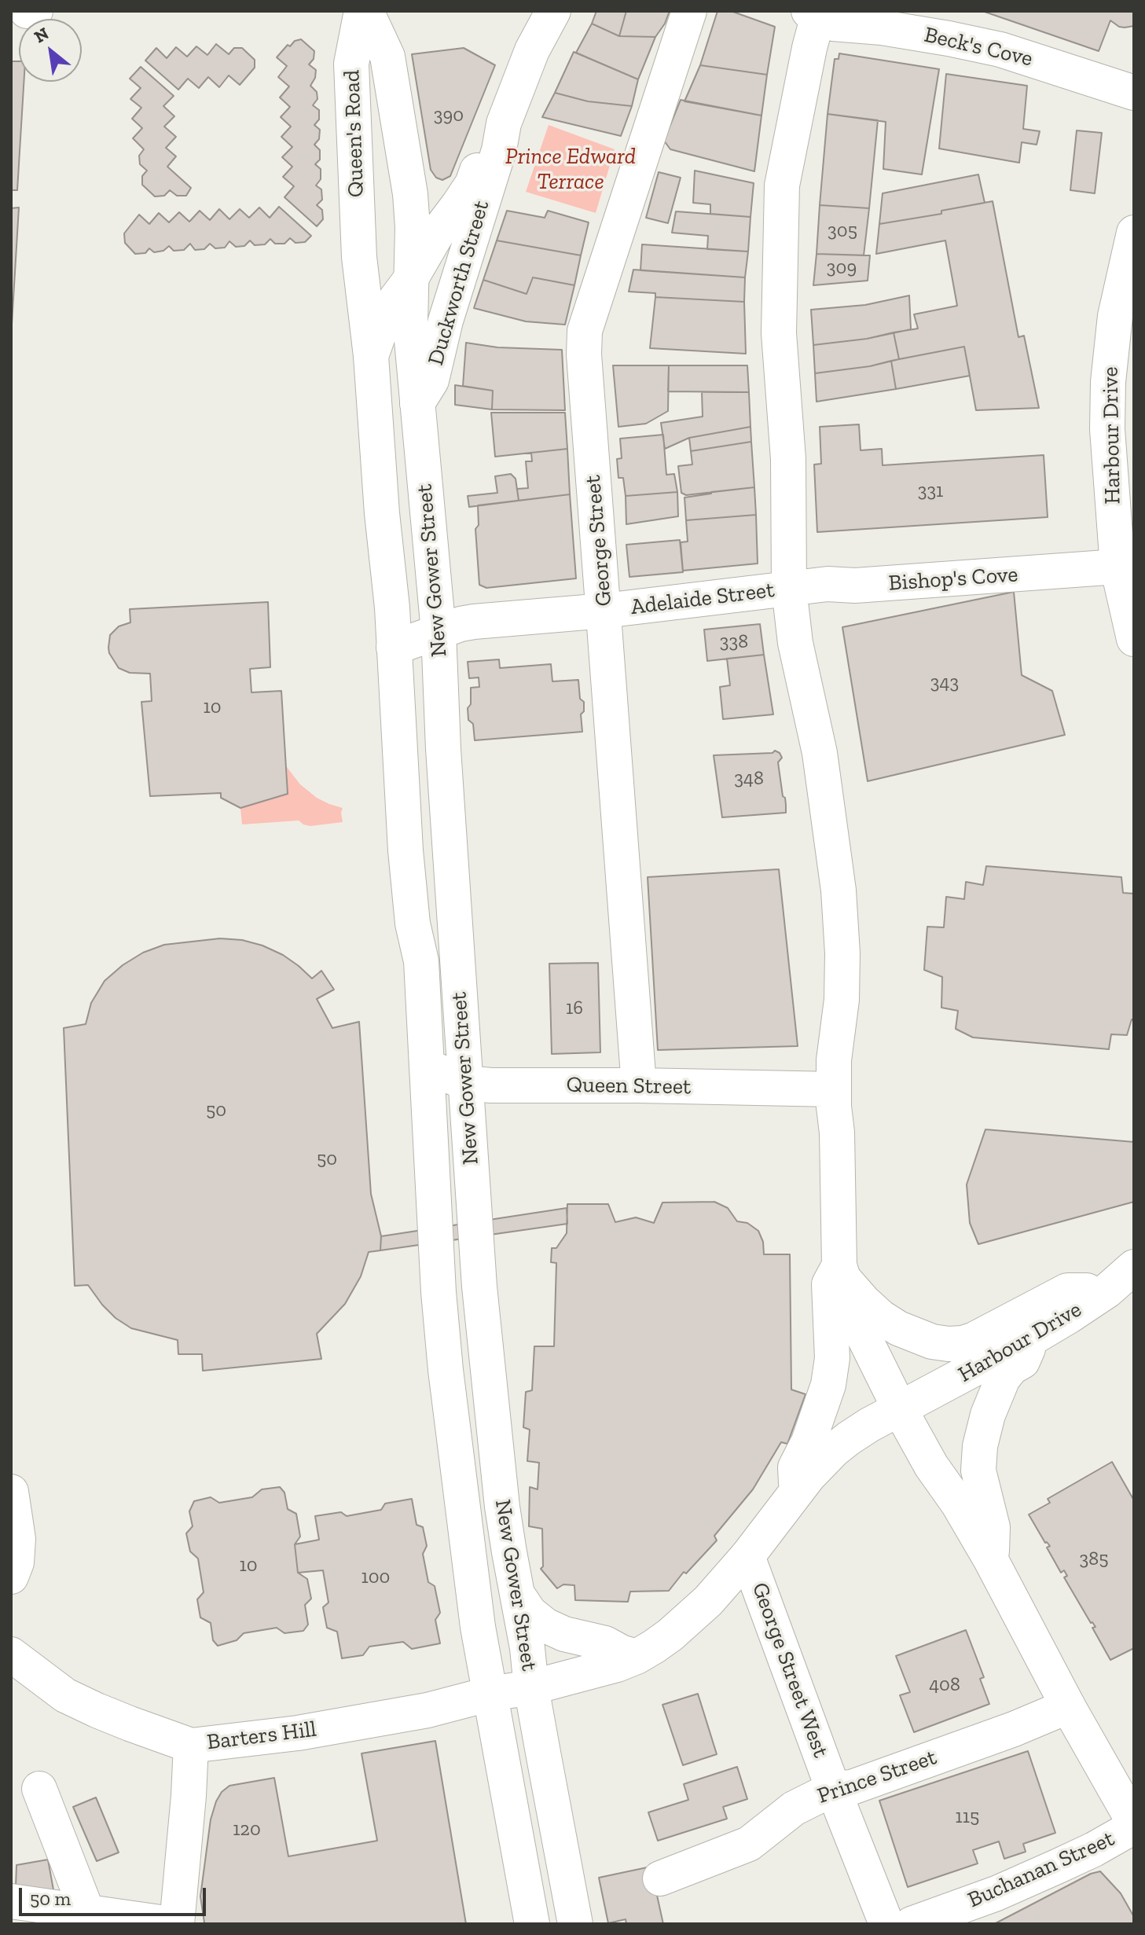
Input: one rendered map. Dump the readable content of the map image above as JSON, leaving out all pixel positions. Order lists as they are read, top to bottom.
{
  "streets": {
    "main road": [
      "Beck's Cove",
      "Queen's Road",
      "Duckworth Street",
      "Harbour Drive",
      "George Street",
      "New Gower Street",
      "Bishop's Cove",
      "Adelaide Street",
      "Queen Street",
      "George Street West",
      "Barters Hill",
      "Prince Street",
      "Buchanan Street"
    ]
  },
  "crossings": [
    ["Queen's Road", "New Gower Street"],
    ["Duckworth Street", "New Gower Street"],
    ["Harbour Drive", "Bishop's Cove"],
    ["Harbour Drive", "George Street West"],
    ["Harbour Drive", "Barters Hill"],
    ["George Street", "Adelaide Street"],
    ["George Street", "Queen Street"],
    ["New Gower Street", "Adelaide Street"],
    ["New Gower Street", "Queen Street"],
    ["New Gower Street", "Barters Hill"],
    ["Bishop's Cove", "Adelaide Street"],
    ["George Street West", "Barters Hill"],
    ["George Street West", "Prince Street"]
  ],
  "parks": ["Prince Edward Terrace"],
  "house_numbers": [
    "390",
    "305",
    "309",
    "331",
    "338",
    "343",
    "10",
    "348",
    "16",
    "50",
    "50",
    "385",
    "10",
    "100",
    "408",
    "115",
    "120"
  ],
  "scale_bar": "50 m",
  "north": "top left"
}
